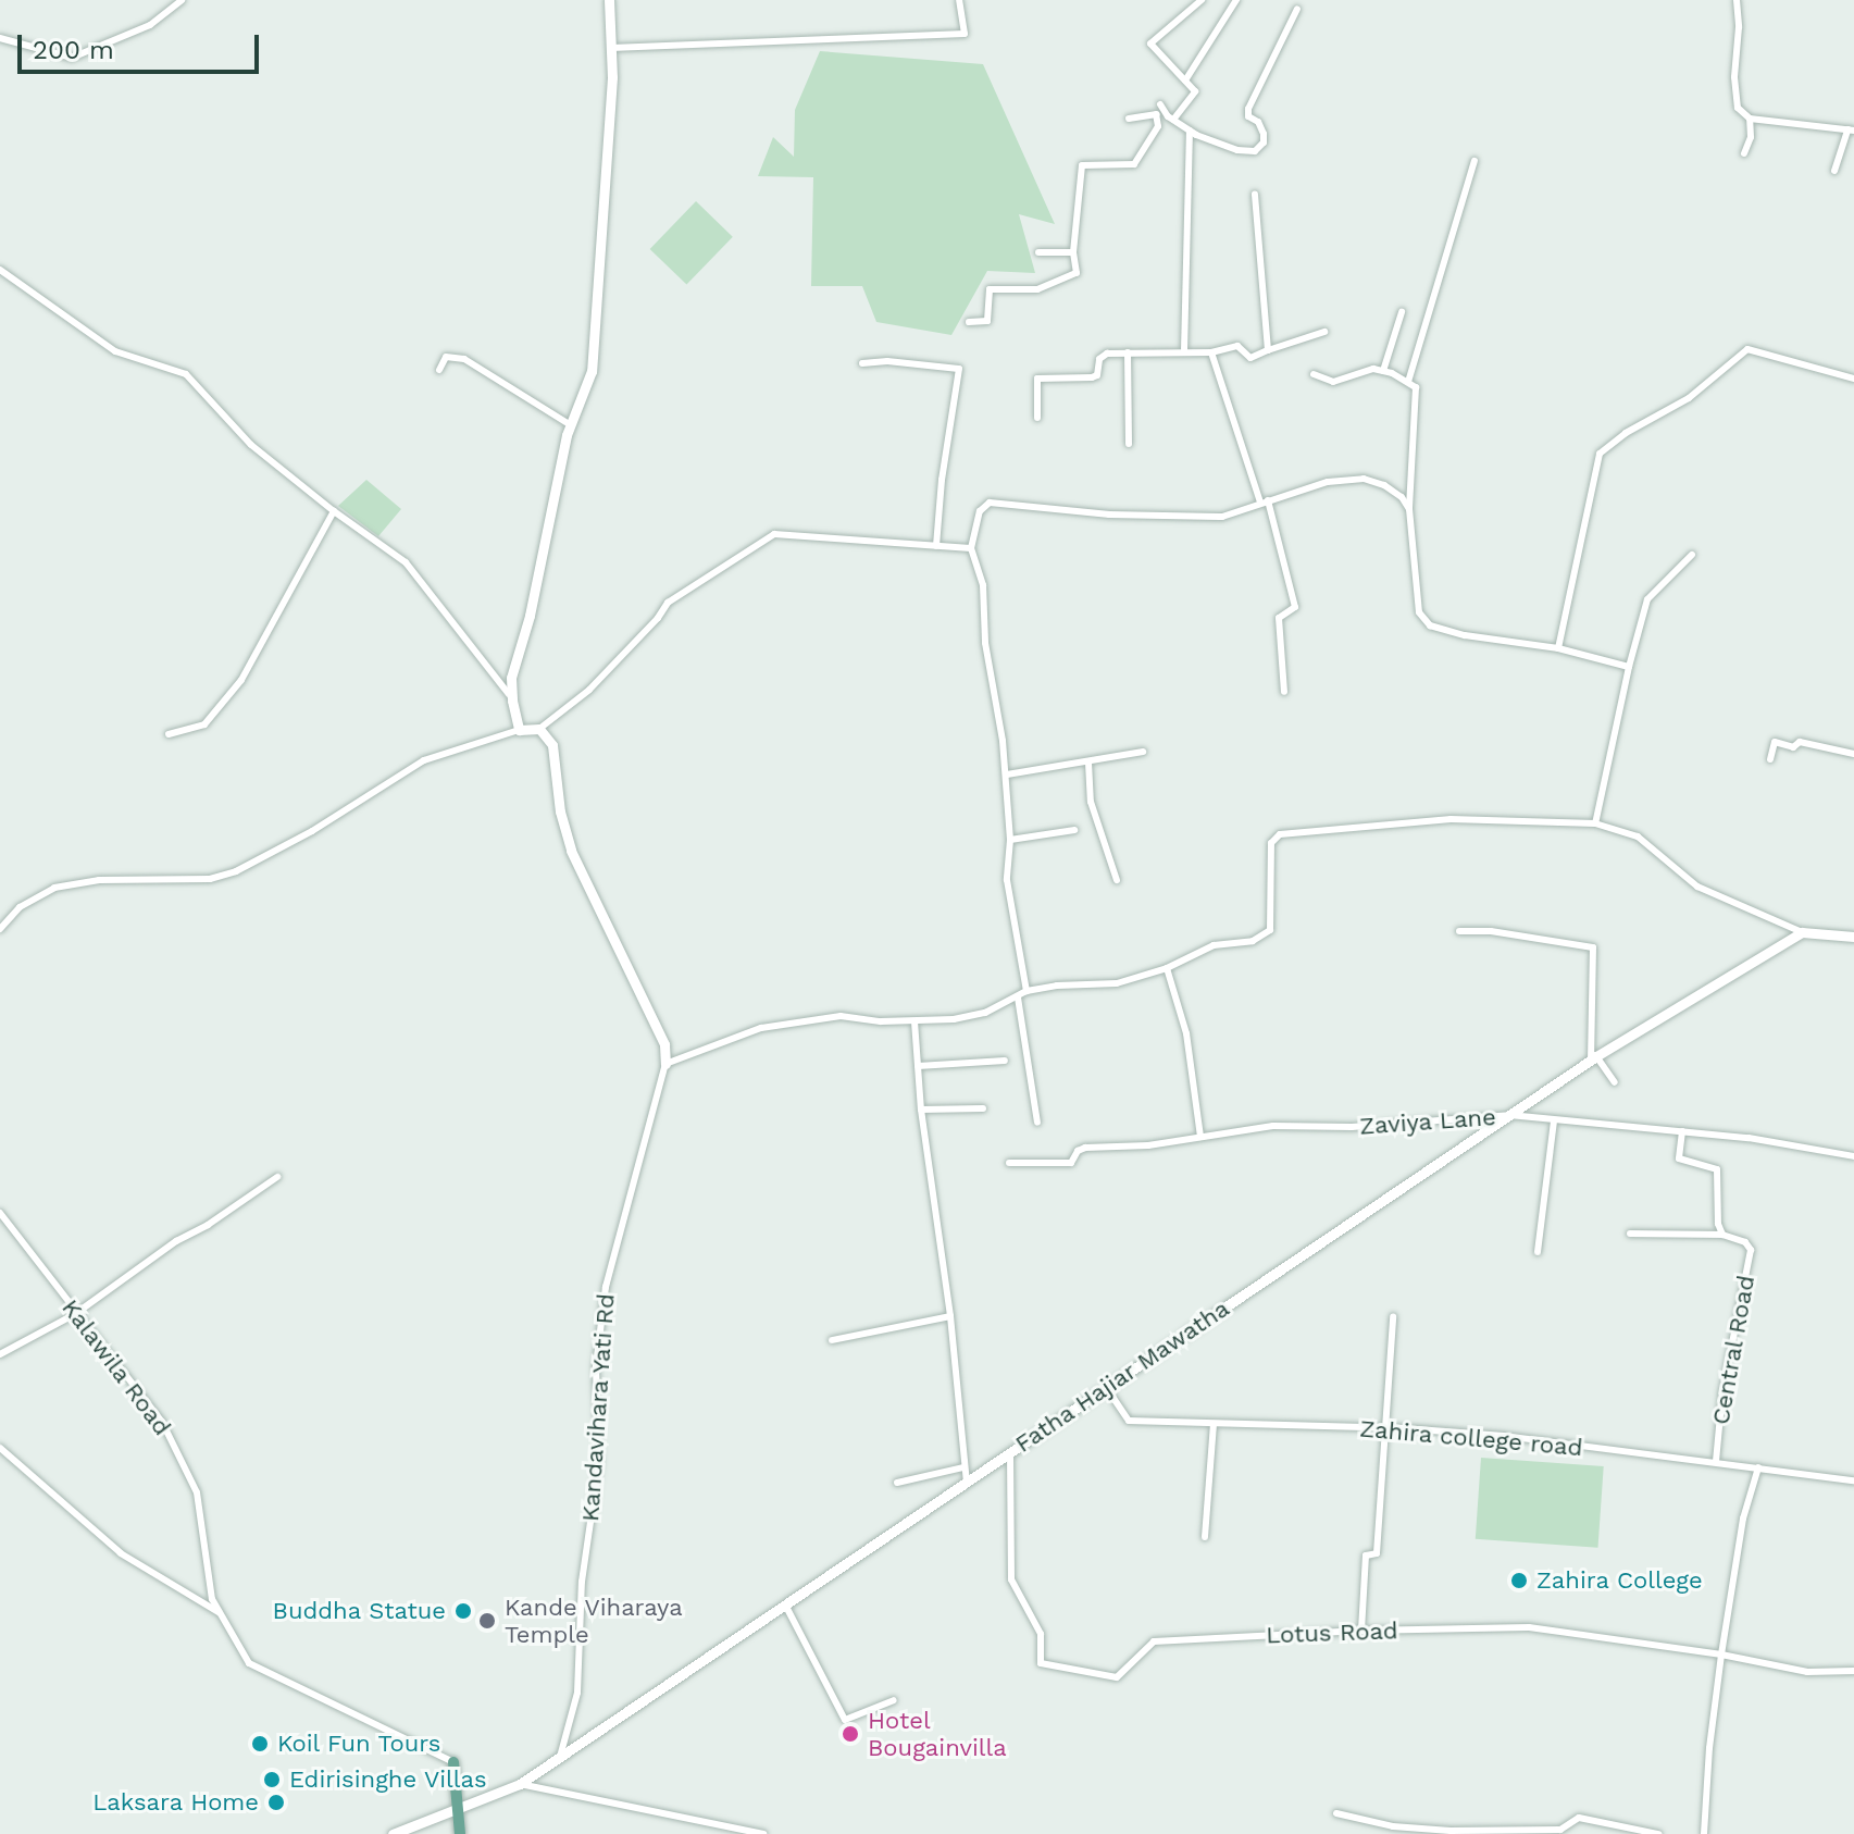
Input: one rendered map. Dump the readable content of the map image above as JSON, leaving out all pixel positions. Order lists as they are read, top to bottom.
{
  "streets": {
    "street": [
      "Zaviya Lane",
      "Central Road",
      "Kalawila Road",
      "Fatha Hajiar Mawatha",
      "Kandavihara Yati Rd",
      "Zahira college road",
      "Lotus Road"
    ]
  },
  "crossings": [
    ["Zaviya Lane", "Fatha Hajiar Mawatha"],
    ["Central Road", "Zahira college road"],
    ["Fatha Hajiar Mawatha", "Kandavihara Yati Rd"],
    ["Fatha Hajiar Mawatha", "Zahira college road"],
    ["Fatha Hajiar Mawatha", "Lotus Road"]
  ],
  "places": [
    "Zahira College",
    "Buddha Statue",
    "Kande Viharaya Temple",
    "Hotel Bougainvilla",
    "Koil Fun Tours",
    "Edirisinghe Villas",
    "Laksara Home"
  ],
  "scale_bar": "200 m"
}
